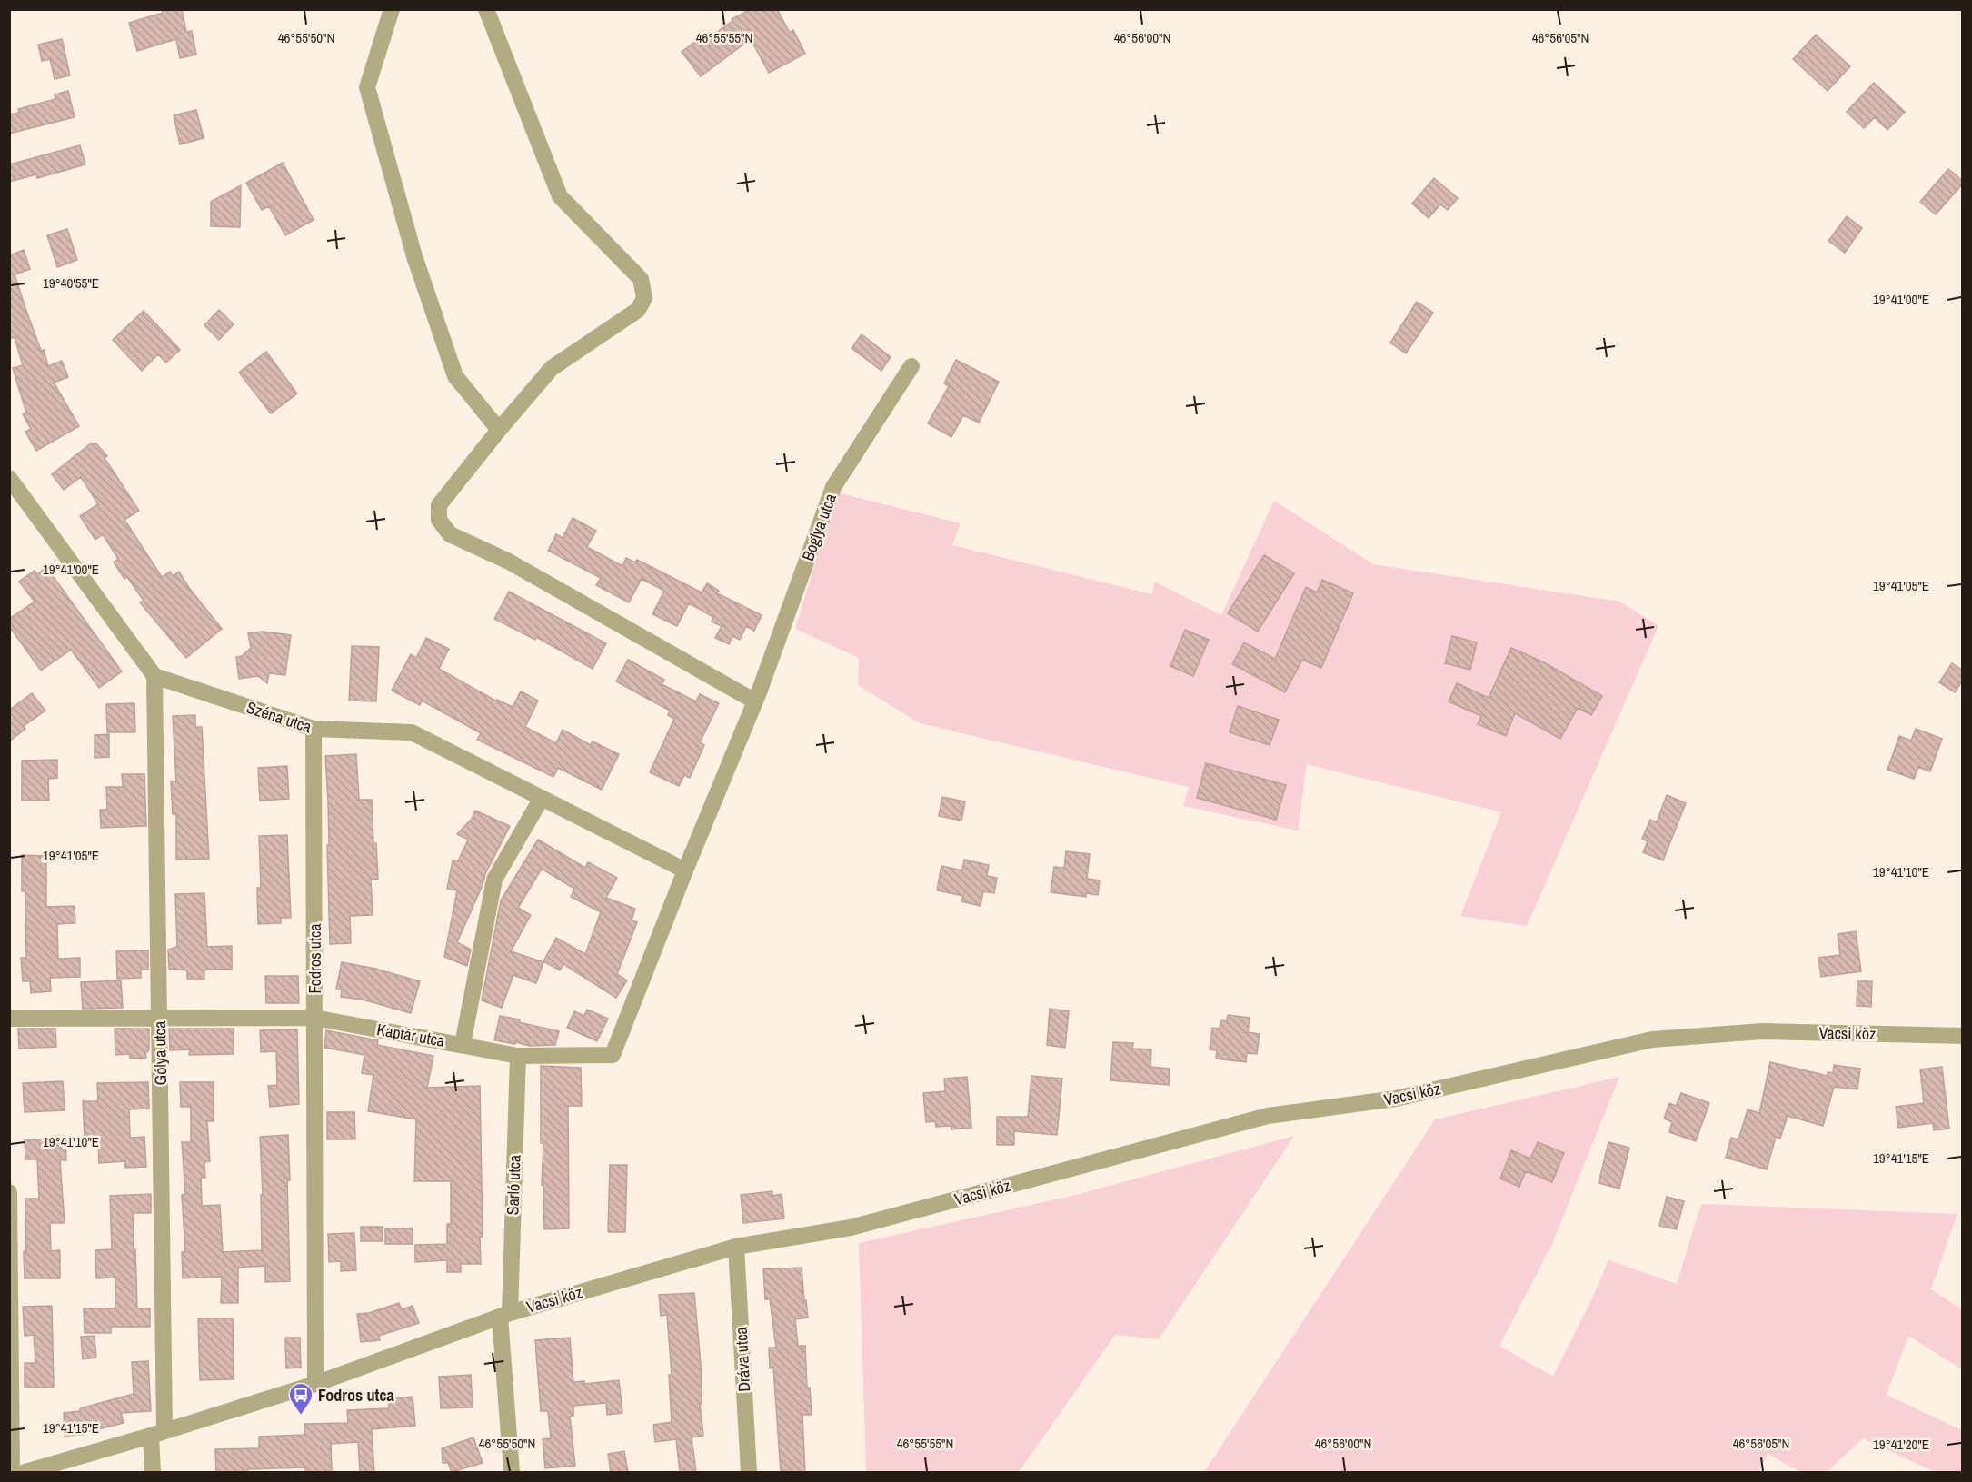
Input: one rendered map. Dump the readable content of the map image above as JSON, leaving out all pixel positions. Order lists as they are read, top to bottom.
{
  "streets": {
    "street": [
      "Boglya utca",
      "Széna utca",
      "Fodros utca",
      "Vacsi köz",
      "Kaptár utca",
      "Gólya utca",
      "Sarló utca",
      "Dráva utca"
    ]
  },
  "crossings": [
    ["Boglya utca", "Széna utca"],
    ["Boglya utca", "Kaptár utca"],
    ["Széna utca", "Fodros utca"],
    ["Széna utca", "Kaptár utca"],
    ["Széna utca", "Gólya utca"],
    ["Fodros utca", "Vacsi köz"],
    ["Fodros utca", "Kaptár utca"],
    ["Vacsi köz", "Gólya utca"],
    ["Vacsi köz", "Sarló utca"],
    ["Vacsi köz", "Dráva utca"],
    ["Kaptár utca", "Gólya utca"],
    ["Kaptár utca", "Sarló utca"]
  ],
  "places": {
    "bus stop": ["Fodros utca"]
  },
  "coordinates": [
    "46°55'50\"N",
    "46°55'55\"N",
    "46°56'00\"N",
    "46°56'05\"N",
    "19°40'55\"E",
    "19°41'00\"E",
    "19°41'05\"E",
    "19°41'10\"E",
    "19°41'15\"E",
    "19°41'20\"E"
  ]
}
